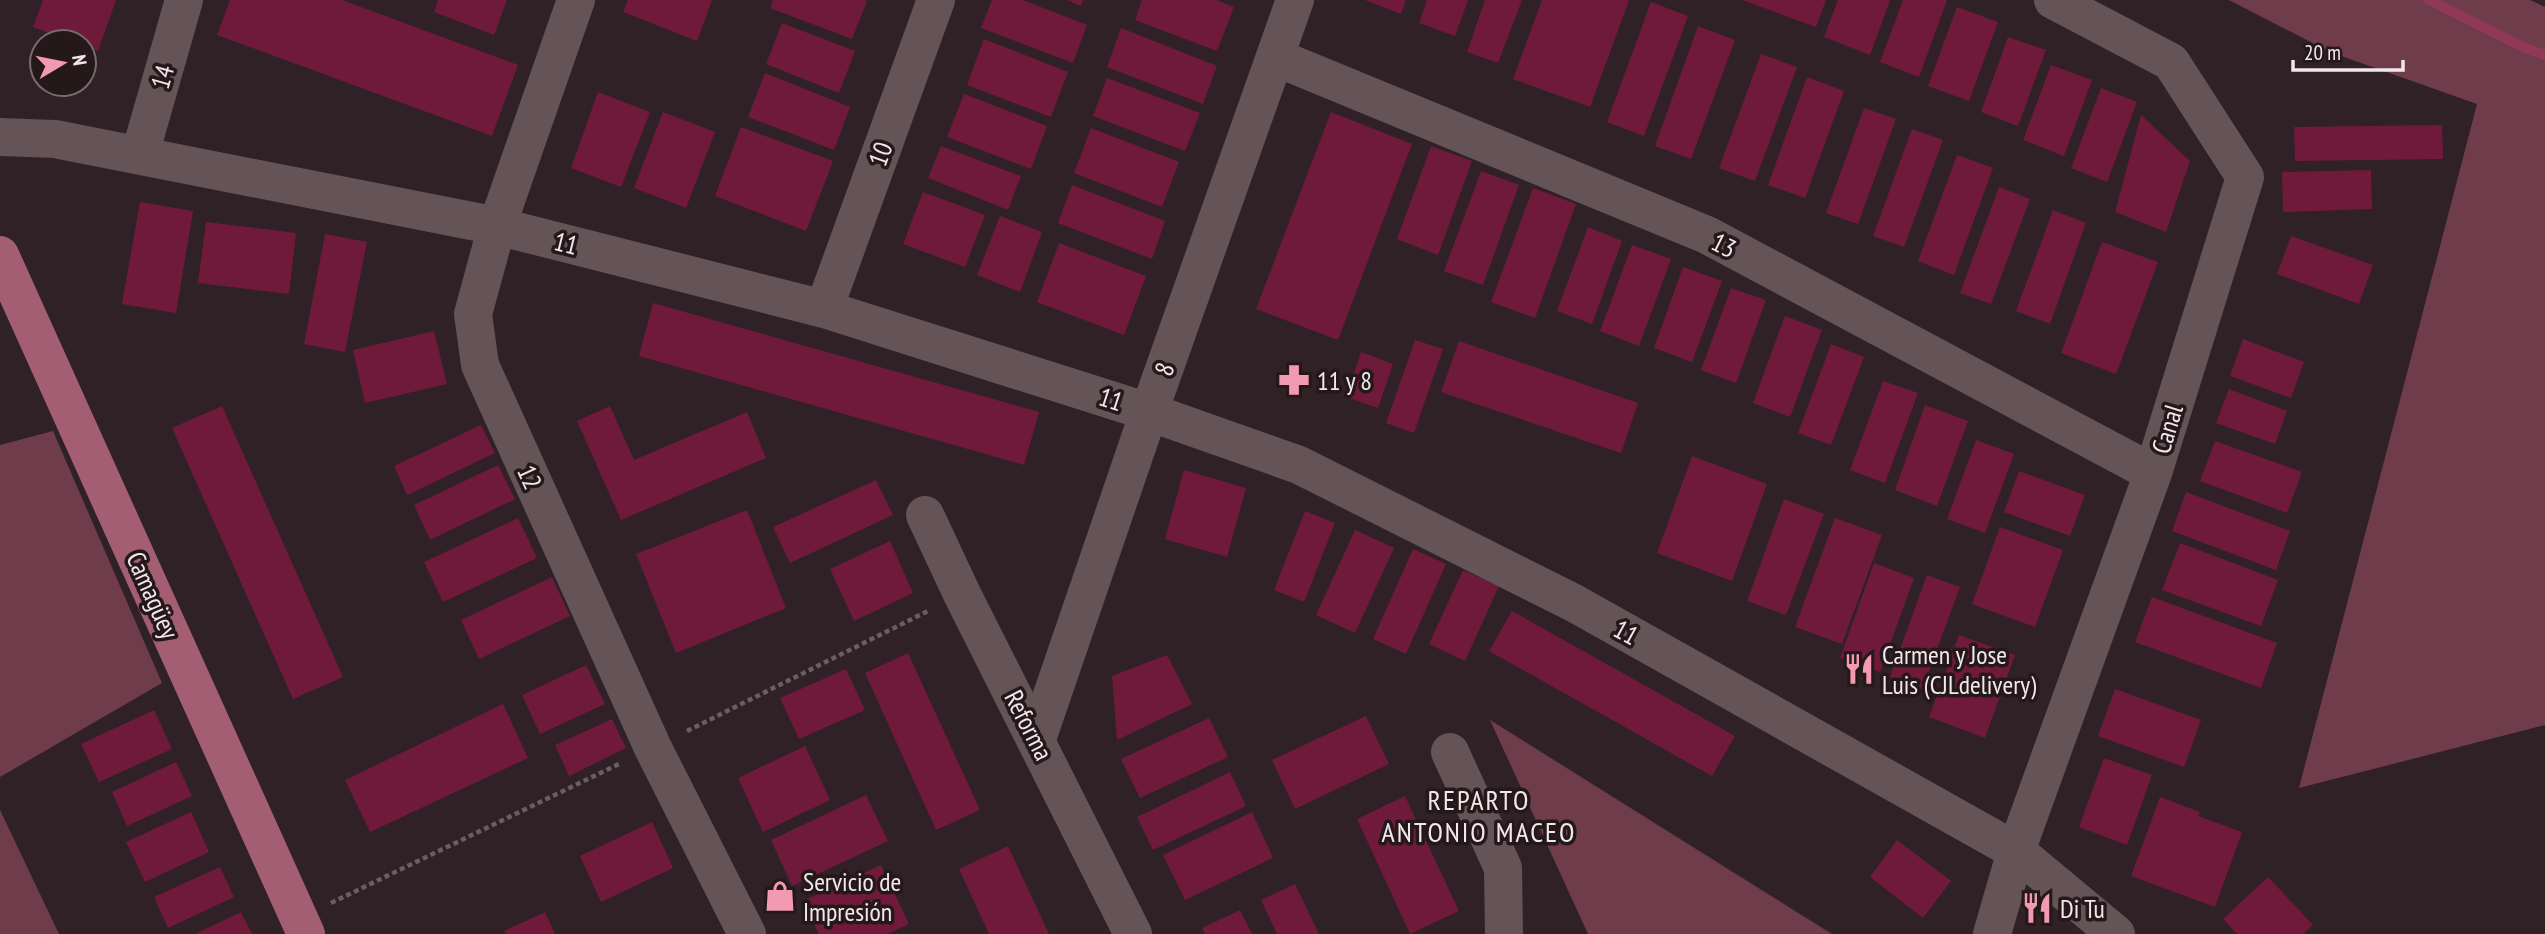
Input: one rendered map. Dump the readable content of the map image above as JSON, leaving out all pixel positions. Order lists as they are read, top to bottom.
{
  "streets": {
    "main road": ["Camagüey"],
    "street": [
      "14",
      "10",
      "11",
      "13",
      "8",
      "Canal",
      "12",
      "Reforma"
    ]
  },
  "crossings": [
    ["14", "11"],
    ["10", "11"],
    ["11", "8"],
    ["11", "Canal"],
    ["11", "12"],
    ["13", "8"],
    ["13", "Canal"],
    ["8", "Reforma"]
  ],
  "districts": ["REPARTO ANTONIO MACEO"],
  "places": {
    "pharmacy": ["11 y 8"],
    "restaurant": ["Carmen y Jose Luis (CJLdelivery)", "Di Tu"],
    "shop": ["Servicio de Impresión"]
  },
  "scale_bar": "20 m",
  "north": "right"
}
